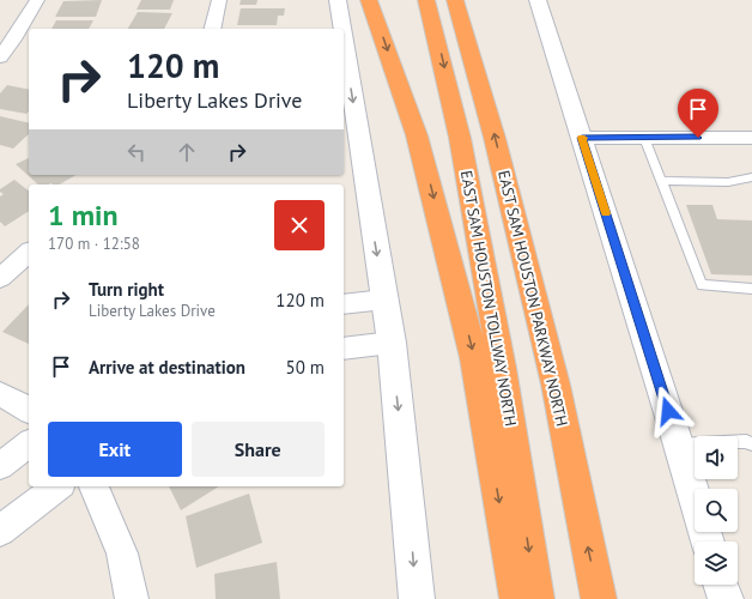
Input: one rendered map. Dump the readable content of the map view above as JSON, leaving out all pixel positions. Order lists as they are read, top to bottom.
{
  "streets": {
    "highway": ["EAST SAM HOUSTON TOLLWAY NORTH", "EAST SAM HOUSTON PARKWAY NORTH"]
  },
  "page": {
    "turn": ["120 m", "Liberty Lakes Drive"],
    "heading": ["1 min", "170 m · 12:58"],
    "list": [
      {
        "name": "Turn right",
        "note": "Liberty Lakes Drive",
        "value": "120 m"
      },
      {
        "name": "Arrive at destination",
        "value": "50 m"
      }
    ],
    "buttons": ["Exit", "Share"]
  }
}
